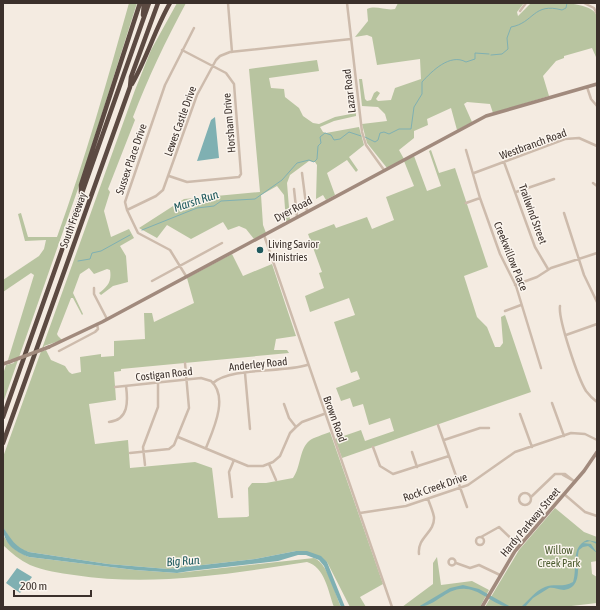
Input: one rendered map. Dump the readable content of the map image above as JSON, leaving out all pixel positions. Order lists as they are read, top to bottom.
{
  "streets": {
    "highway": ["South Freeway"],
    "street": [
      "Lazar Road",
      "Lewes Castle Drive",
      "Horsham Drive",
      "Westbranch Road",
      "Sussex Place Drive",
      "Dyer Road",
      "Trailwind Street",
      "Creekwillow Place",
      "Anderley Road",
      "Costigan Road",
      "Brown Road",
      "Rock Creek Drive",
      "Hardy Parkway Street"
    ]
  },
  "crossings": [
    ["Lazar Road", "Lewes Castle Drive"],
    ["Lazar Road", "Dyer Road"],
    ["Lewes Castle Drive", "Horsham Drive"],
    ["Lewes Castle Drive", "Sussex Place Drive"],
    ["Horsham Drive", "Sussex Place Drive"],
    ["Westbranch Road", "Trailwind Street"],
    ["Westbranch Road", "Creekwillow Place"],
    ["Sussex Place Drive", "Dyer Road"],
    ["Dyer Road", "Brown Road"],
    ["Anderley Road", "Costigan Road"],
    ["Anderley Road", "Brown Road"],
    ["Brown Road", "Rock Creek Drive"]
  ],
  "water": ["Marsh Run", "Big Run"],
  "parks": ["Willow Creek Park"],
  "places": ["Living Savior Ministries"],
  "scale_bar": "200 m"
}
